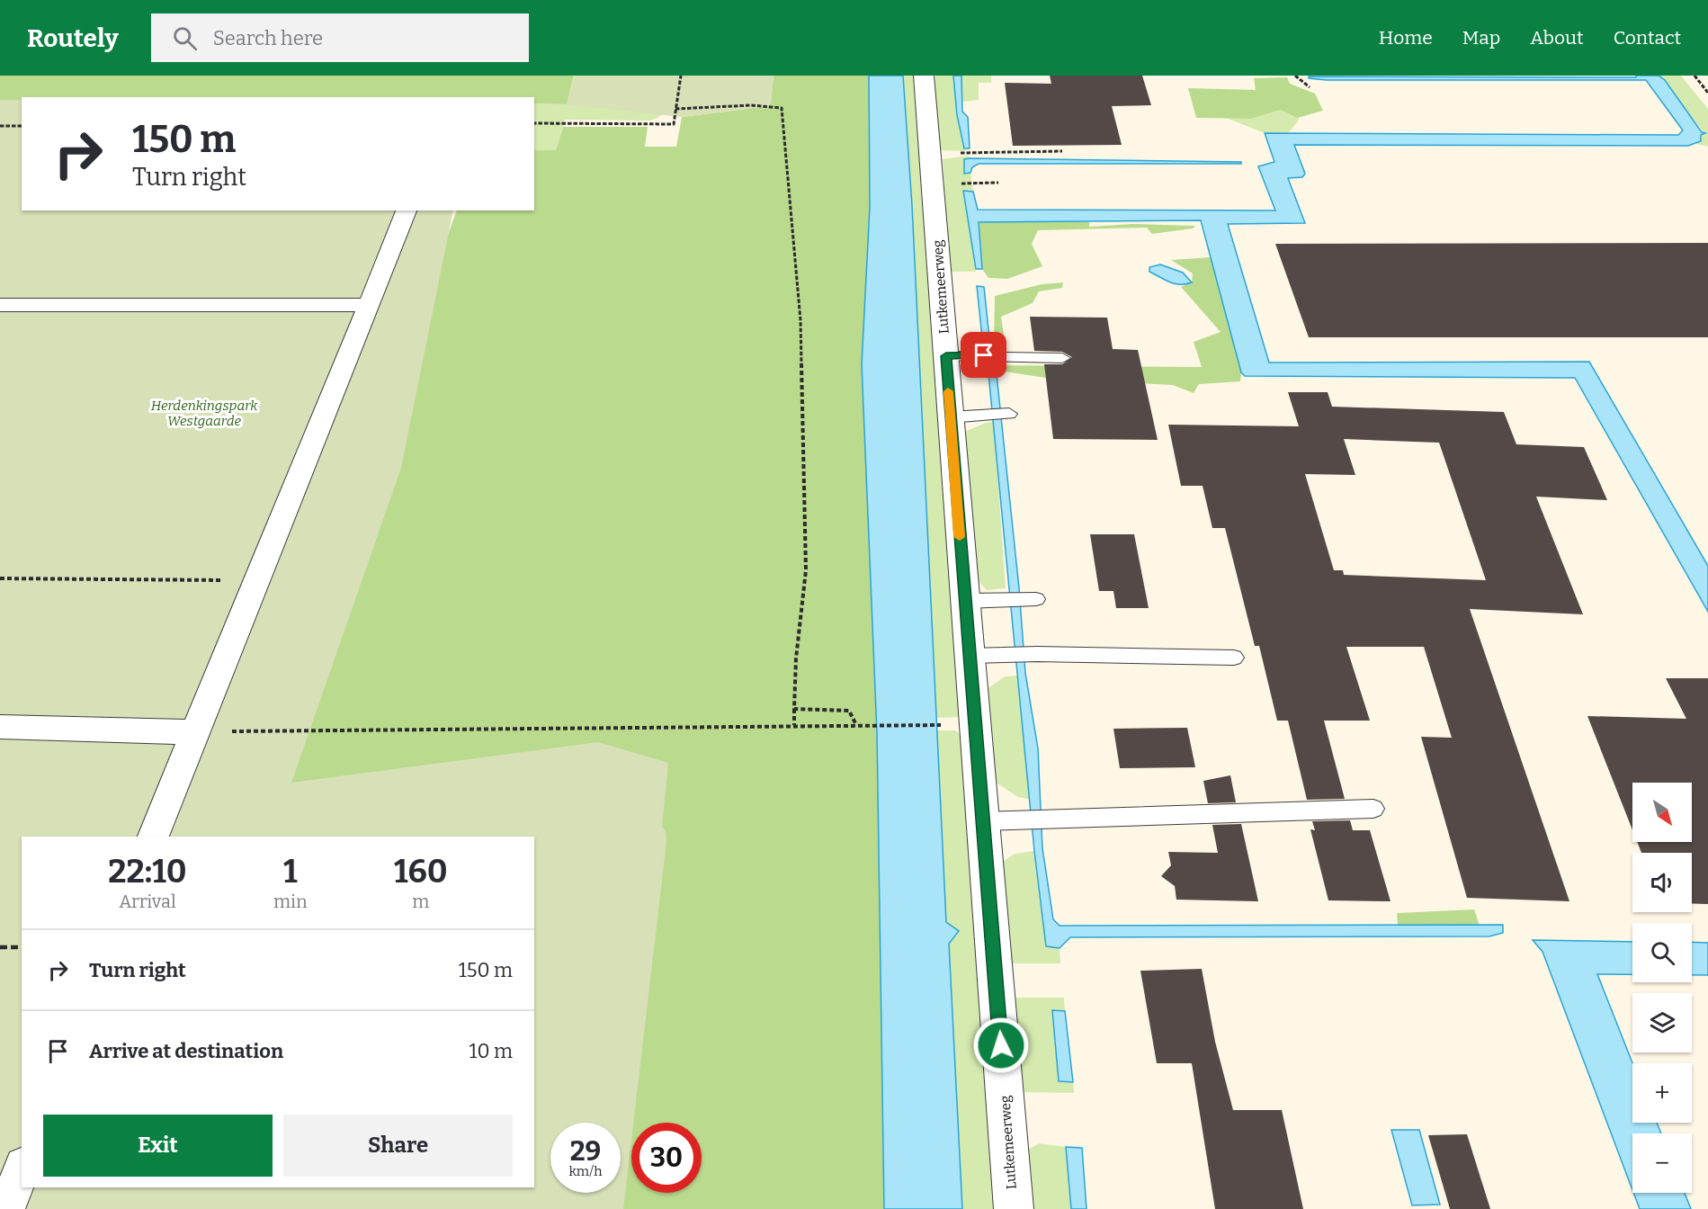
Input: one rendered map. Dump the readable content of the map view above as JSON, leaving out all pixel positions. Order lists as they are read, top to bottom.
{
  "streets": {
    "street": ["Lutkemeerweg"]
  },
  "parks": ["Herdenkingspark Westgaarde"],
  "north": "bottom right",
  "page": {
    "header": "Routely",
    "search": "Search here",
    "nav": [
      "Home",
      "Map",
      "About",
      "Contact"
    ],
    "turn": ["150 m", "Turn right"],
    "map_buttons": ["+", "−"],
    "eta": [
      "22:10",
      "Arrival",
      "1",
      "min",
      "160",
      "m"
    ],
    "list": [
      {
        "name": "Turn right",
        "value": "150 m"
      },
      {
        "name": "Arrive at destination",
        "value": "10 m"
      }
    ],
    "buttons": ["Exit", "Share"],
    "speed": "29 km/h",
    "limit": "30"
  }
}
